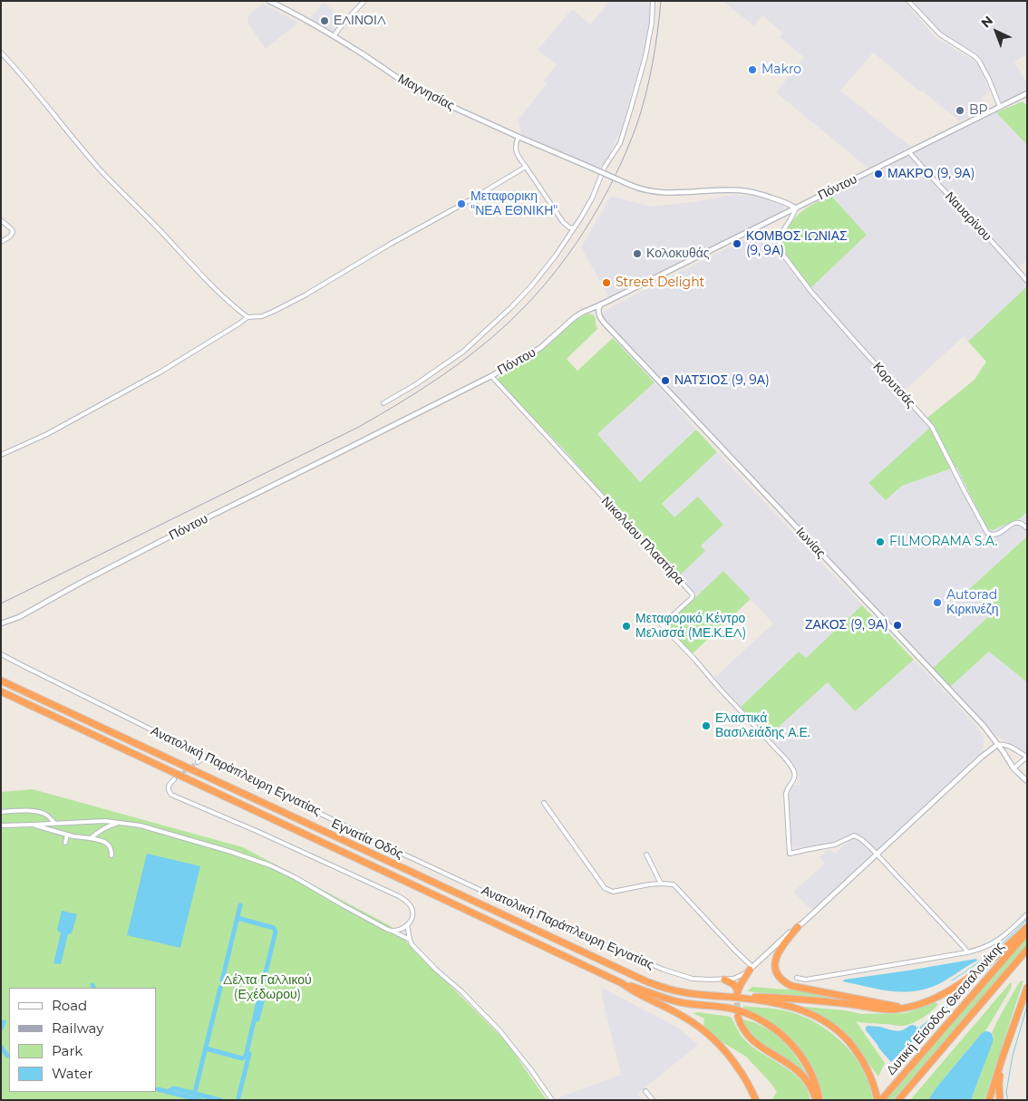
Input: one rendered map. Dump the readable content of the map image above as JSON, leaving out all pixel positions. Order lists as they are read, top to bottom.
{
  "streets": {
    "highway": ["Εγνατία Οδός", "Δυτική Είσοδος Θεσσαλονίκης"],
    "street": [
      "Μαγνησίας",
      "Πόντου",
      "Ναυαρίνου",
      "Κορυτσάς",
      "Νικολάου Πλαστήρα",
      "Ιωνίας",
      "Ανατολική Παράπλευρη Εγνατίας"
    ]
  },
  "crossings": [
    ["Μαγνησίας", "Πόντου"],
    ["Μαγνησίας", "Κορυτσάς"],
    ["Πόντου", "Ναυαρίνου"],
    ["Πόντου", "Κορυτσάς"],
    ["Πόντου", "Νικολάου Πλαστήρα"],
    ["Πόντου", "Ιωνίας"]
  ],
  "parks": ["Δέλτα Γαλλικού (Εχέδωρου)"],
  "places": [
    "ΕΛΙΝΟΙΛ",
    "Makro",
    "BP",
    "ΜΑΚΡΟ (9, 9Α)",
    "Μεταφορικη \"ΝΕΑ ΕΘΝΙΚΗ\"",
    "ΚΟΜΒΟΣ ΙΩΝΙΑΣ (9, 9Α)",
    "Κολοκυθάς",
    "Street Delight",
    "ΝΑΤΣΙΟΣ (9, 9Α)",
    "FILMORAMA S.A.",
    "Autorad Κιρκινέζη",
    "ΖΑΚΟΣ (9, 9Α)",
    "Μεταφορικό Κέντρο Μελισσά (ΜΕ.Κ.ΕΛ)",
    "Ελαστικά Βασιλειάδης Α.Ε."
  ],
  "legend": [
    "Road",
    "Railway",
    "Park",
    "Water"
  ],
  "north": "top left"
}
